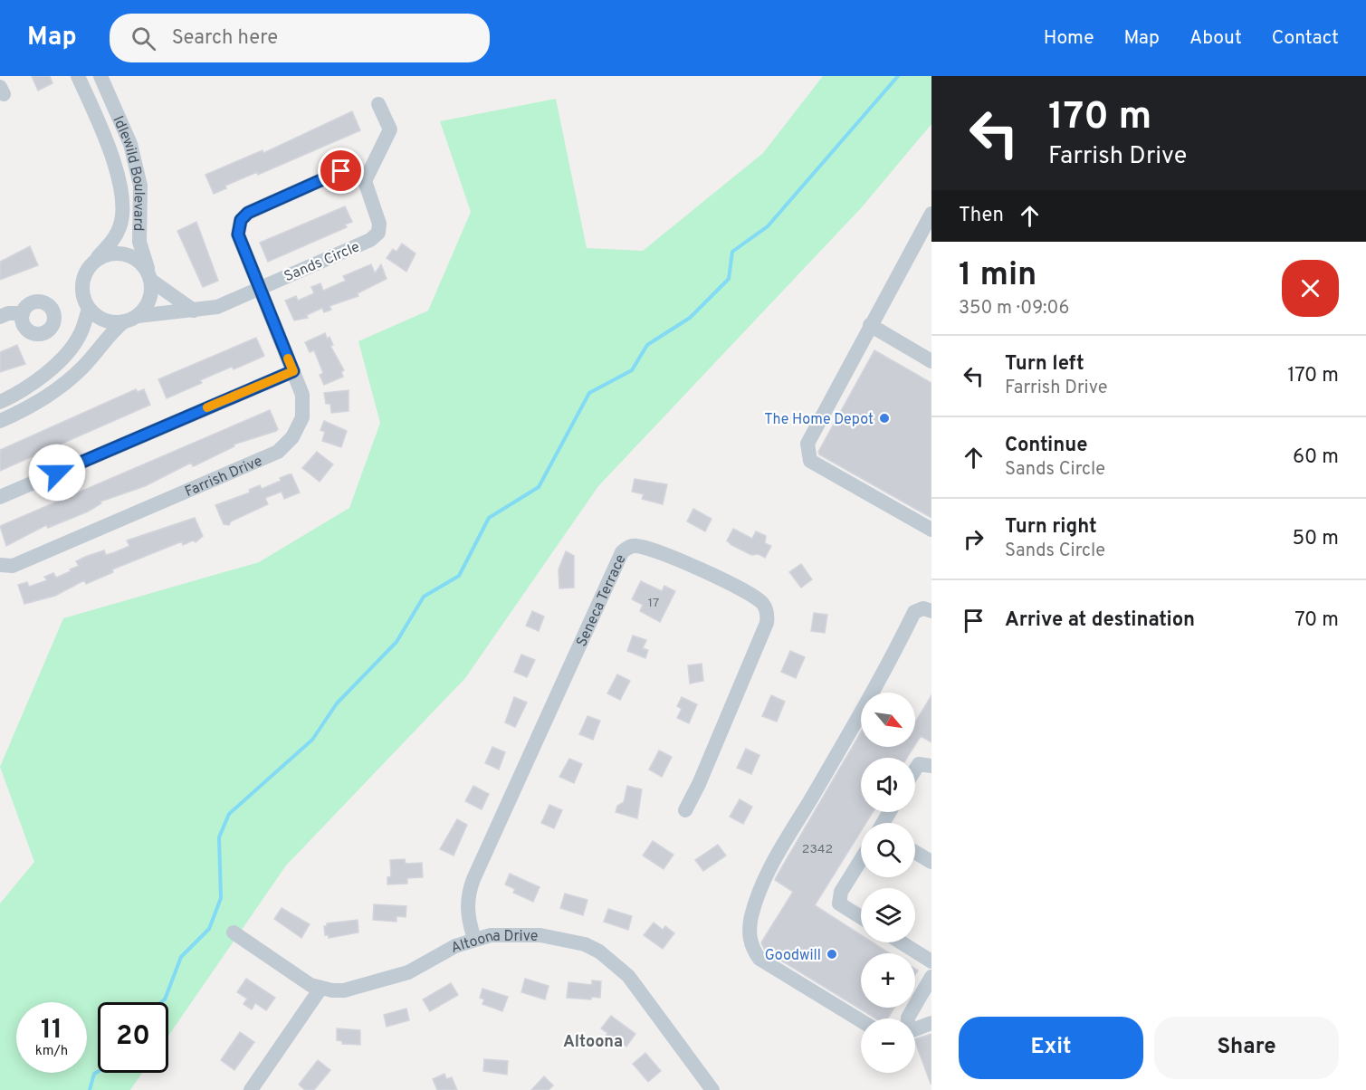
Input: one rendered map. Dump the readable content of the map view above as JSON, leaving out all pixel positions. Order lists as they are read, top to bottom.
{
  "streets": {
    "street": [
      "Idlewild Boulevard",
      "Sands Circle",
      "Farrish Drive",
      "Seneca Terrace",
      "Altoona Drive"
    ]
  },
  "crossings": [
    ["Idlewild Boulevard", "Sands Circle"],
    ["Sands Circle", "Farrish Drive"],
    ["Seneca Terrace", "Altoona Drive"]
  ],
  "districts": ["Altoona"],
  "places": ["The Home Depot", "Goodwill"],
  "house_numbers": ["17", "2342"],
  "north": "bottom right",
  "page": {
    "header": "Map",
    "search": "Search here",
    "nav": [
      "Home",
      "Map",
      "About",
      "Contact"
    ],
    "turn": ["170 m", "Farrish Drive"],
    "then": "Then",
    "heading": ["1 min", "350 m · 09:06"],
    "list": [
      {
        "name": "Turn left",
        "note": "Farrish Drive",
        "value": "170 m"
      },
      {
        "name": "Continue",
        "note": "Sands Circle",
        "value": "60 m"
      },
      {
        "name": "Turn right",
        "note": "Sands Circle",
        "value": "50 m"
      },
      {
        "name": "Arrive at destination",
        "value": "70 m"
      }
    ],
    "map_buttons": ["+", "−"],
    "speed": "11 km/h",
    "limit": "20",
    "buttons": ["Exit", "Share"]
  }
}
